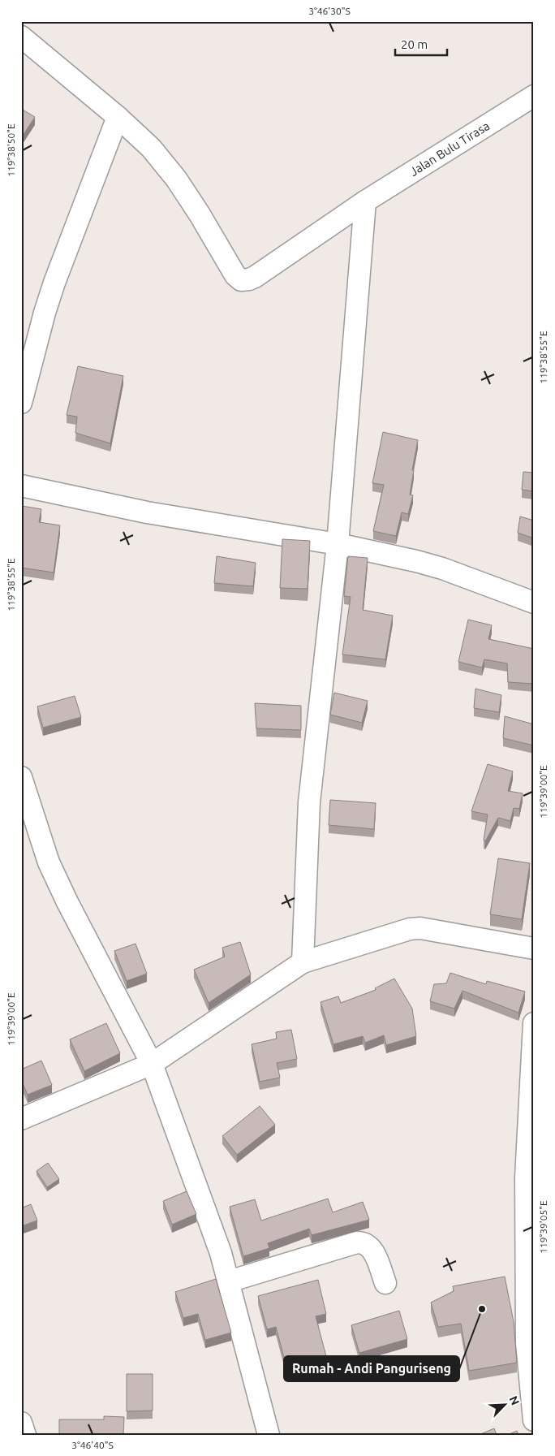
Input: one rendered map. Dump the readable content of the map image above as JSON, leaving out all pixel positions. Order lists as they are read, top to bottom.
{
  "streets": {
    "street": ["Jalan Bulu Tirasa"]
  },
  "places": ["Rumah - Andi Panguriseng"],
  "scale_bar": "20 m",
  "north": "top right",
  "coordinates": [
    "3°46'30\"S",
    "119°38'50\"E",
    "119°38'55\"E",
    "119°39'00\"E",
    "119°39'05\"E",
    "3°46'40\"S"
  ]
}
